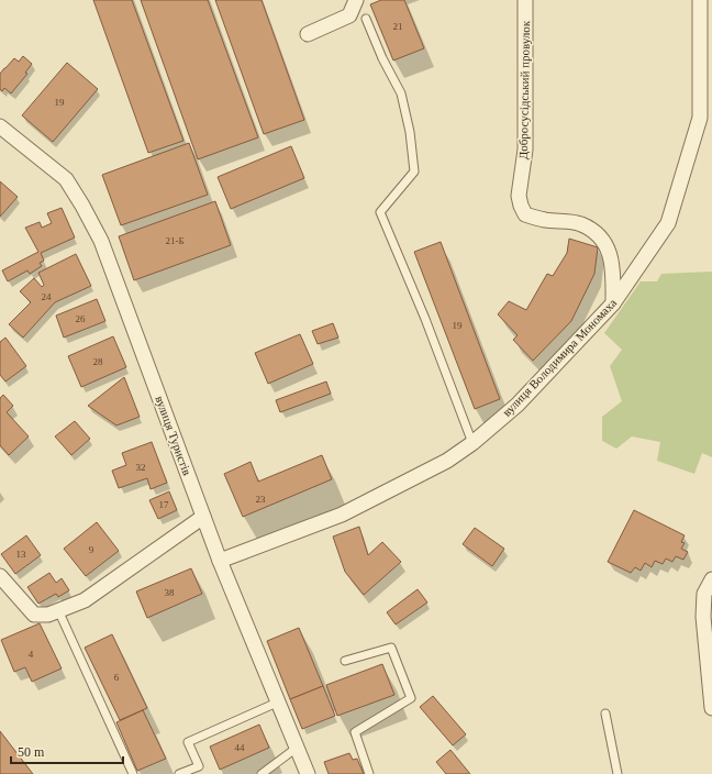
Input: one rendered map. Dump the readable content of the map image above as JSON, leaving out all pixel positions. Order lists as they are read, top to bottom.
{
  "streets": {
    "street": ["Добросусідський провулок", "вулиця Володимира Мономаха", "вулиця Туристів"]
  },
  "crossings": [
    ["Добросусідський провулок", "вулиця Володимира Мономаха"],
    ["вулиця Володимира Мономаха", "вулиця Туристів"]
  ],
  "house_numbers": [
    "21",
    "19",
    "21-Б",
    "24",
    "26",
    "19",
    "28",
    "32",
    "23",
    "17",
    "9",
    "13",
    "38",
    "4",
    "6",
    "44"
  ],
  "scale_bar": "50 m"
}
